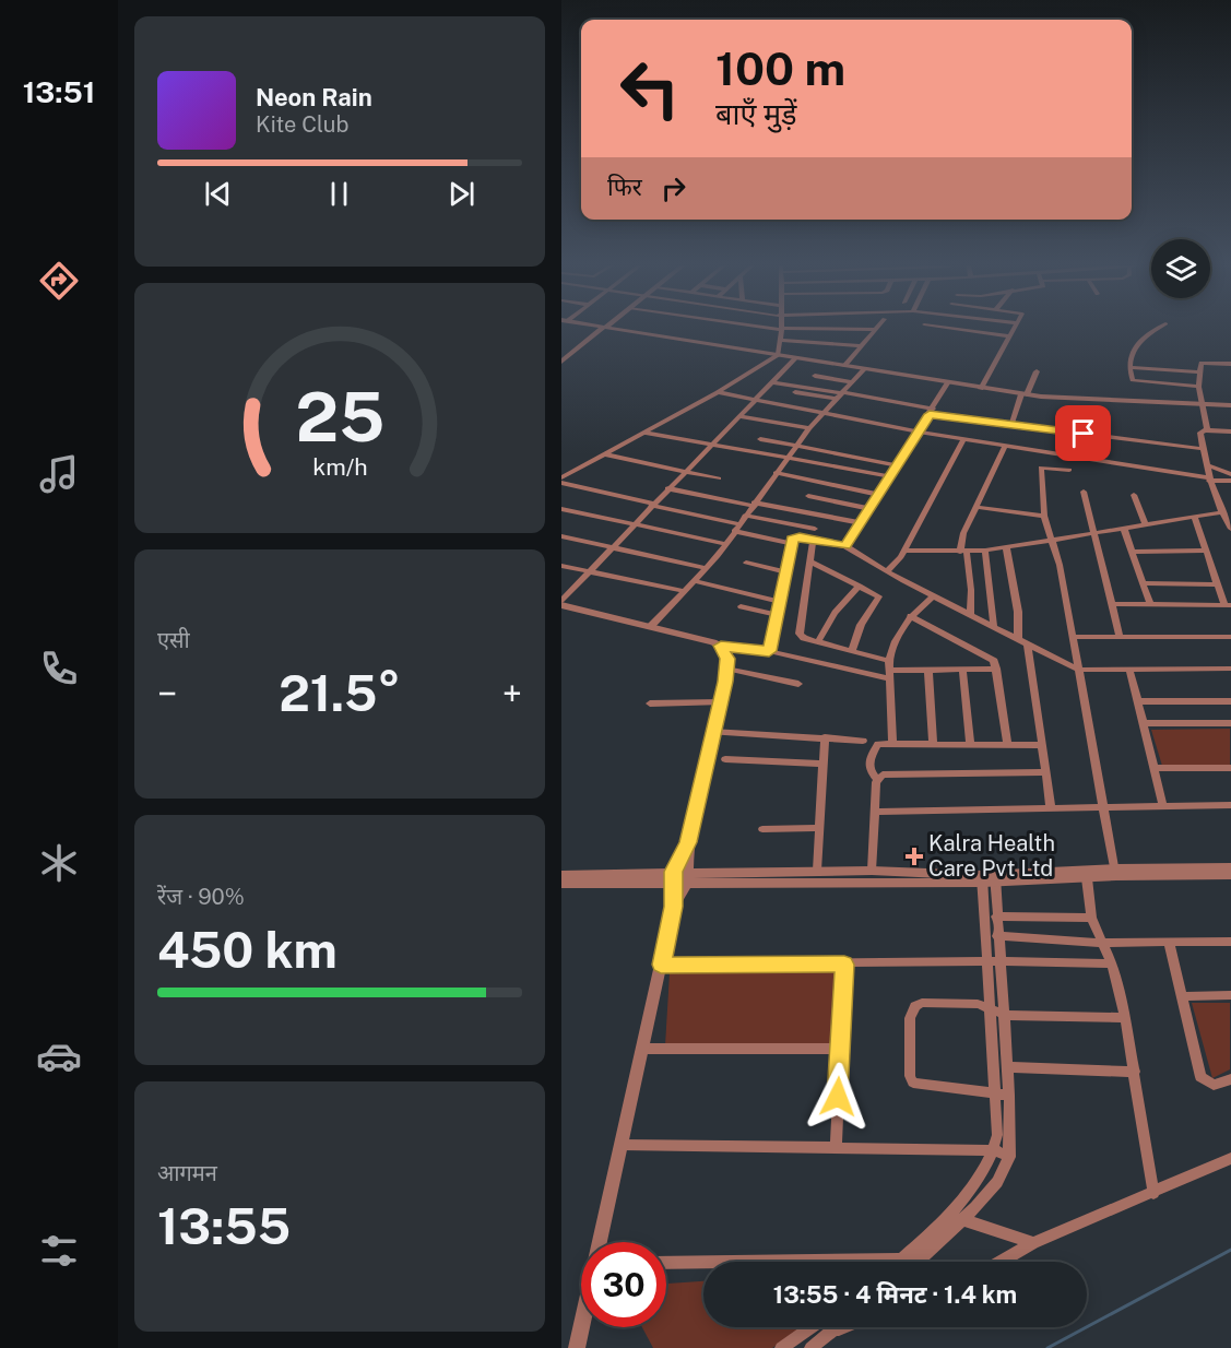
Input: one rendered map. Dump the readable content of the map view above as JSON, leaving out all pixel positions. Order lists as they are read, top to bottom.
{
  "places": {
    "health": ["Kalra Health Care Pvt Ltd"]
  },
  "page": {
    "tabs": "13:51",
    "turn": ["100 m", "बाएँ मुड़ें"],
    "song": ["Neon Rain", "Kite Club"],
    "then": "फिर",
    "tile": [
      "एसी",
      ["रेंज · 90%", "450 km"],
      ["आगमन", "13:55"]
    ],
    "heat": ["−", "21.5°", "+"],
    "limit": "30",
    "trip": "13:55 · 4 मिनट · 1.4 km",
    "gauge": ["25", "km/h"]
  }
}
